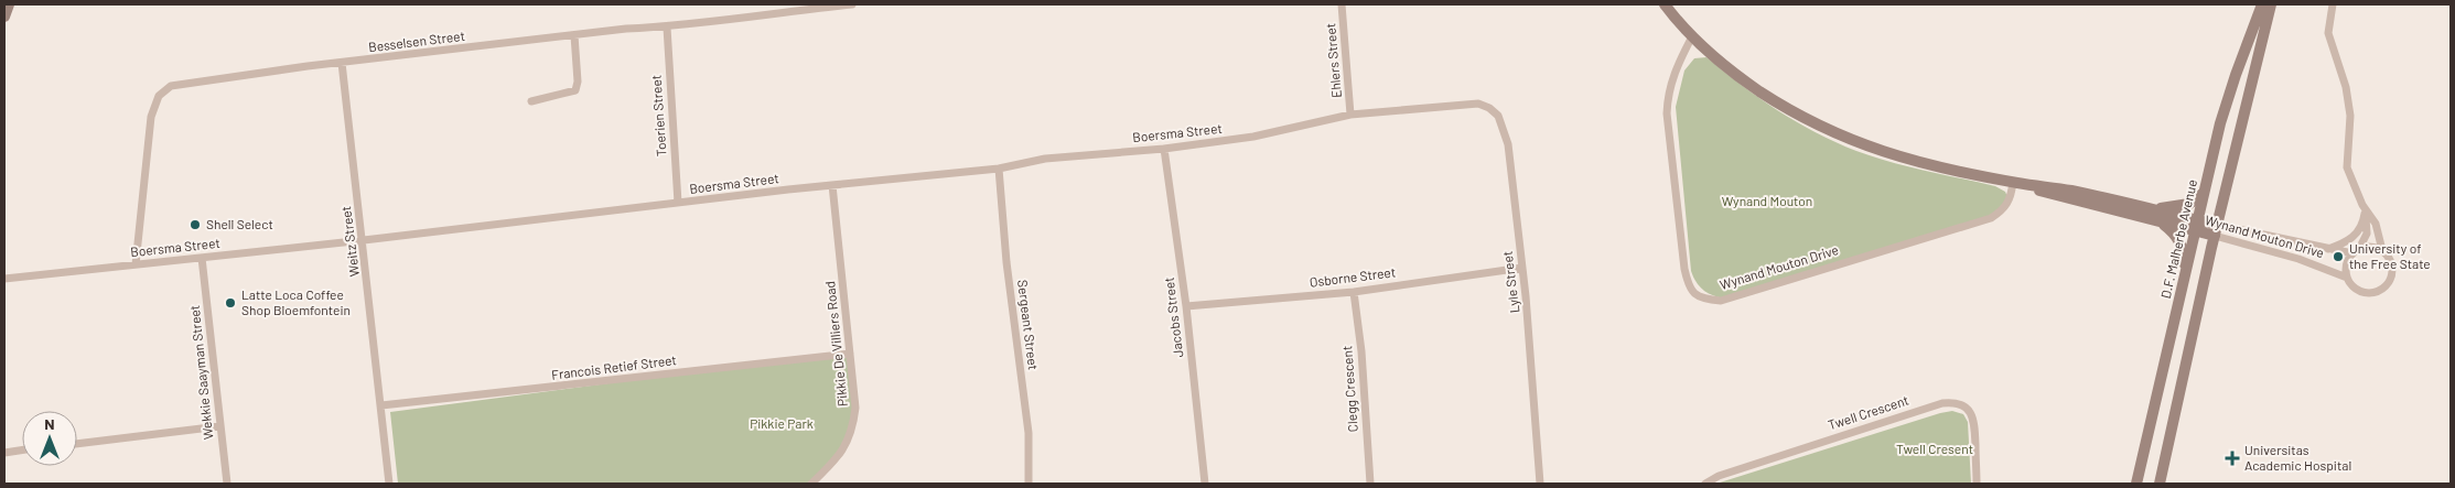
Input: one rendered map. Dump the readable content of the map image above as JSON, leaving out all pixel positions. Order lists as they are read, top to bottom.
{
  "streets": {
    "street": [
      "Besselsen Street",
      "Ehlers Street",
      "Toerien Street",
      "Boersma Street",
      "Wynand Mouton Drive",
      "D.F. Malherbe Avenue",
      "Weitz Street",
      "Osborne Street",
      "Lyle Street",
      "Jacobs Street",
      "Sergeant Street",
      "Pikkie De Villiers Road",
      "Francois Retief Street",
      "Wekkie Saayman Street",
      "Clegg Crescent",
      "Twell Crescent"
    ]
  },
  "crossings": [
    ["Besselsen Street", "Toerien Street"],
    ["Besselsen Street", "Boersma Street"],
    ["Besselsen Street", "Weitz Street"],
    ["Ehlers Street", "Boersma Street"],
    ["Toerien Street", "Boersma Street"],
    ["Boersma Street", "Weitz Street"],
    ["Boersma Street", "Lyle Street"],
    ["Boersma Street", "Jacobs Street"],
    ["Boersma Street", "Sergeant Street"],
    ["Boersma Street", "Pikkie De Villiers Road"],
    ["Boersma Street", "Wekkie Saayman Street"],
    ["Wynand Mouton Drive", "D.F. Malherbe Avenue"],
    ["Weitz Street", "Francois Retief Street"],
    ["Osborne Street", "Lyle Street"],
    ["Osborne Street", "Jacobs Street"],
    ["Osborne Street", "Clegg Crescent"],
    ["Pikkie De Villiers Road", "Francois Retief Street"]
  ],
  "parks": ["Wynand Mouton", "Pikkie Park", "Twell Cresent"],
  "places": {
    "other": ["Shell Select", "University of the Free State", "Latte Loca Coffee Shop Bloemfontein"],
    "health": ["Universitas Academic Hospital"]
  },
  "north": "top"
}
